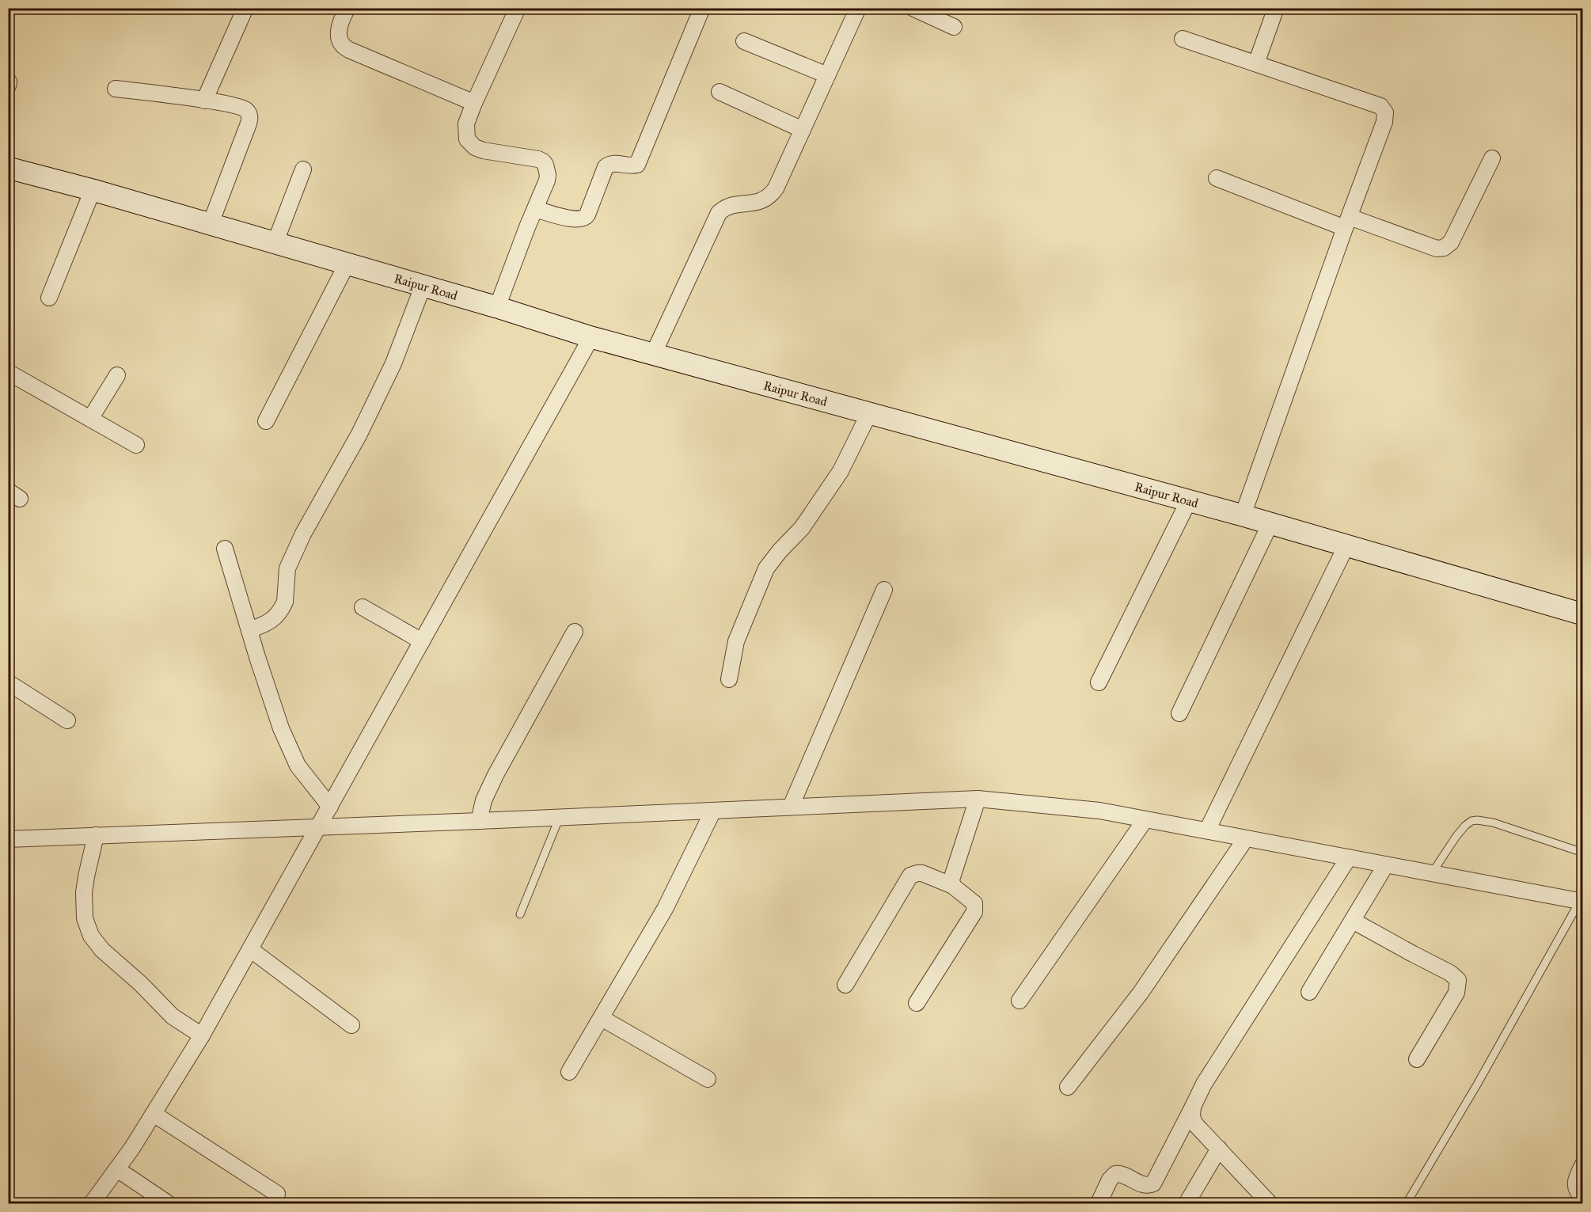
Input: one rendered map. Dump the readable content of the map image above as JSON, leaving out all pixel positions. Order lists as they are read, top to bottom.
{
  "streets": {
    "main road": ["Raipur Road"]
  }
}
